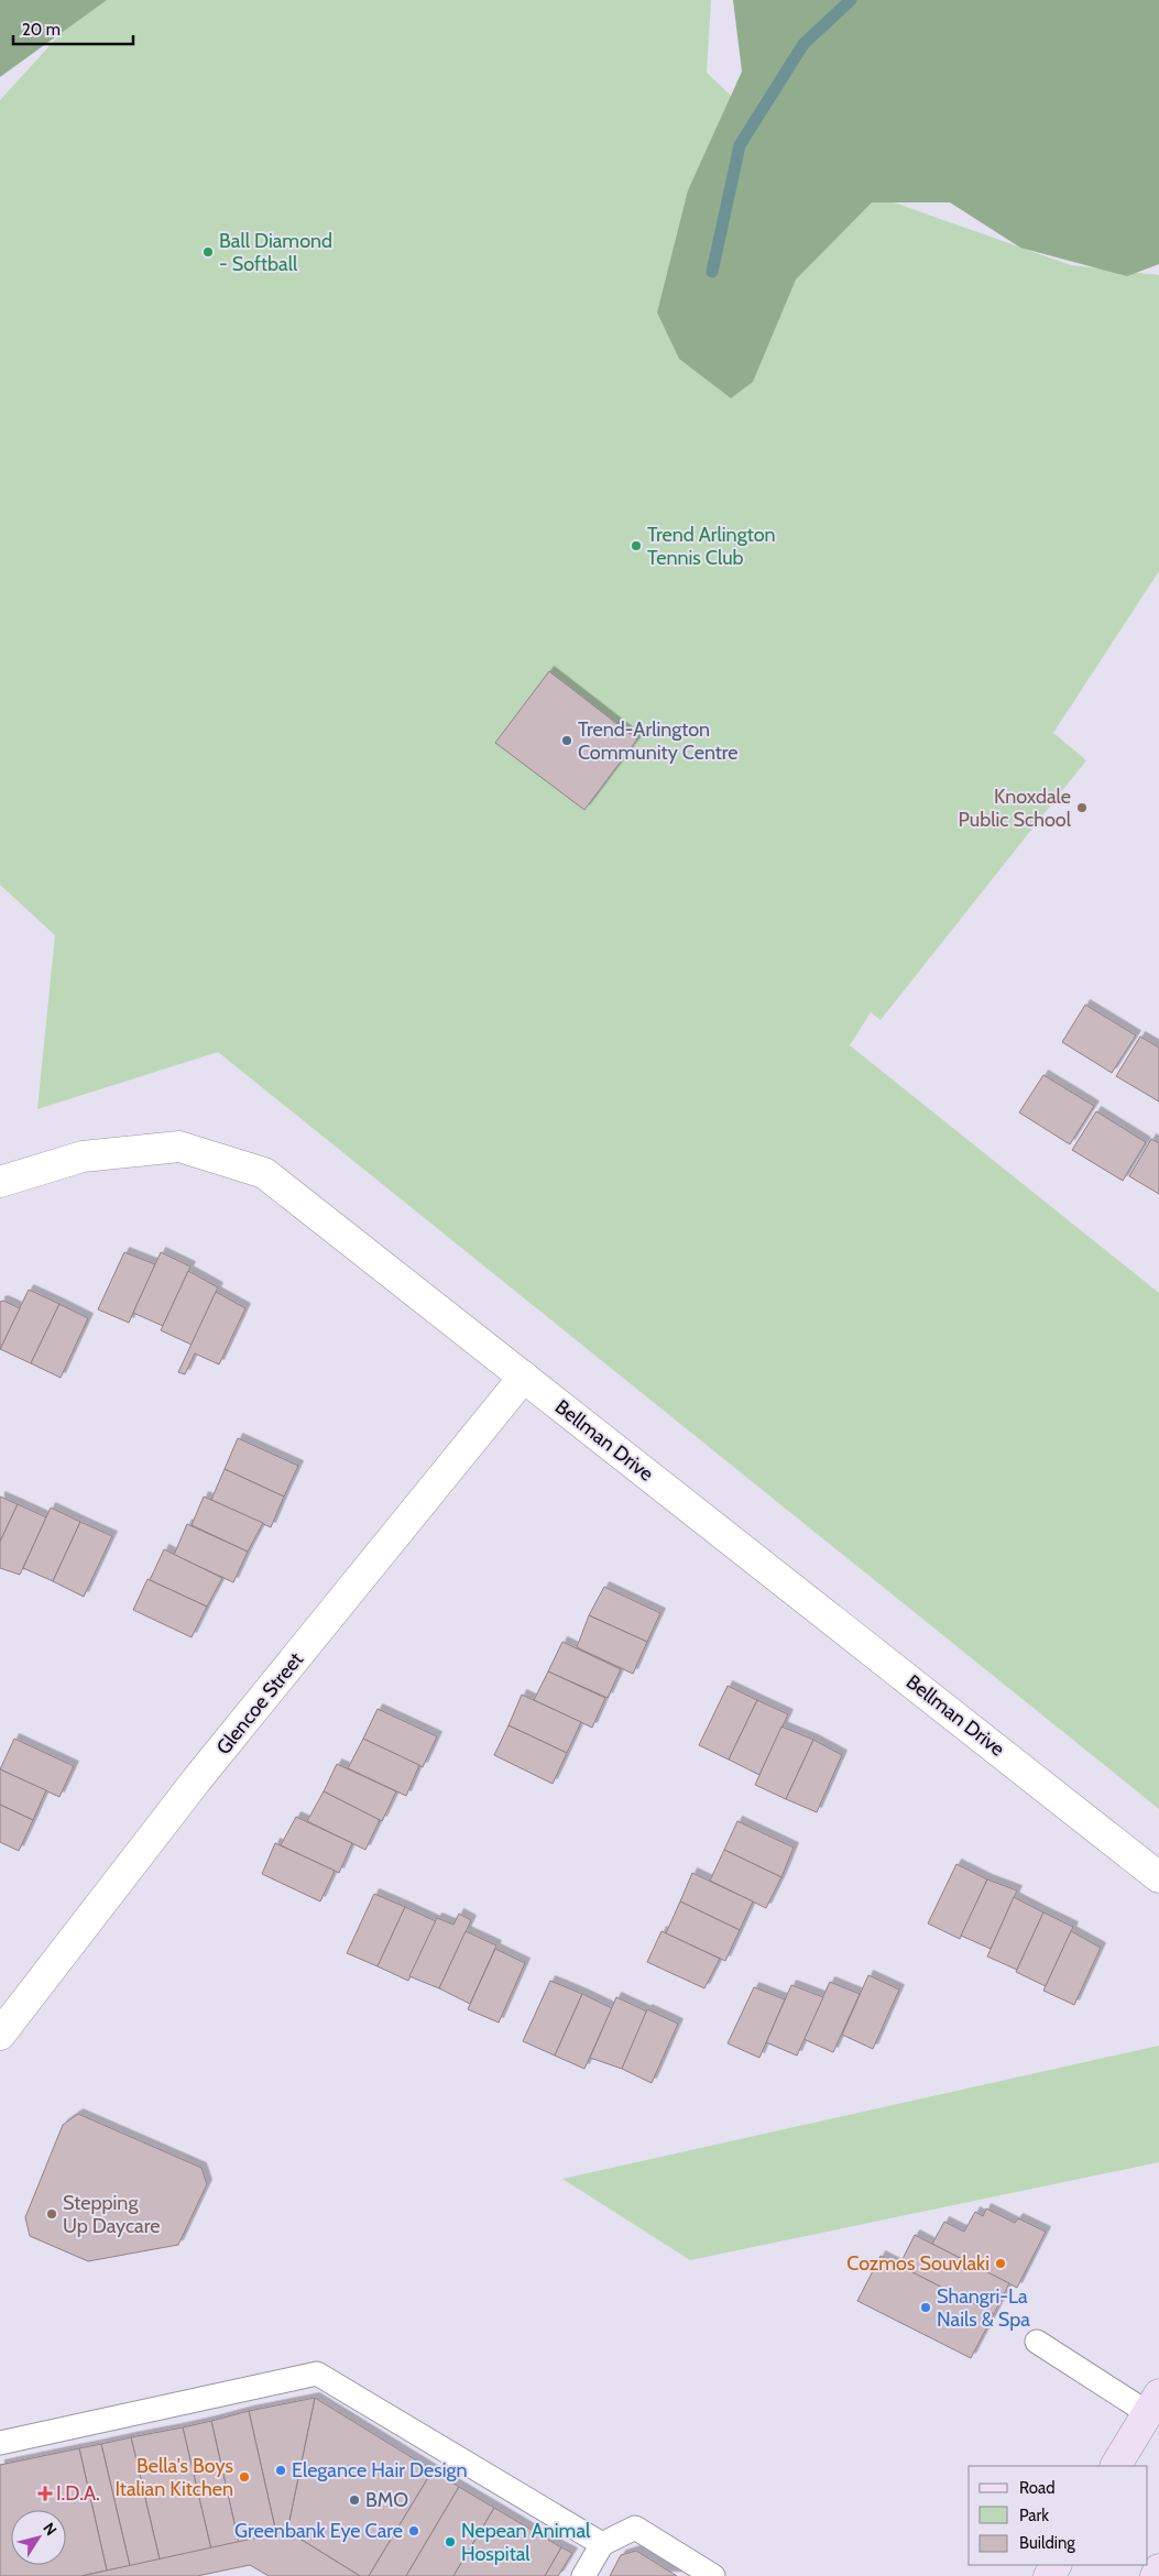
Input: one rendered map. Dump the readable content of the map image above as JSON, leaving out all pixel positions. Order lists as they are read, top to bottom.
{
  "streets": {
    "street": ["Bellman Drive", "Glencoe Street"]
  },
  "crossings": [
    ["Bellman Drive", "Glencoe Street"]
  ],
  "places": {
    "other": [
      "Ball Diamond - Softball",
      "Trend Arlington Tennis Club",
      "Trend-Arlington Community Centre",
      "Knoxdale Public School",
      "Stepping Up Daycare",
      "Cozmos Souvlaki",
      "Shangri-La Nails & Spa",
      "Elegance Hair Design",
      "Bella's Boys Italian Kitchen",
      "BMO",
      "Greenbank Eye Care",
      "Nepean Animal Hospital"
    ],
    "health": ["I.D.A."]
  },
  "legend": ["Road", "Park", "Building"],
  "scale_bar": "20 m",
  "north": "top right"
}
